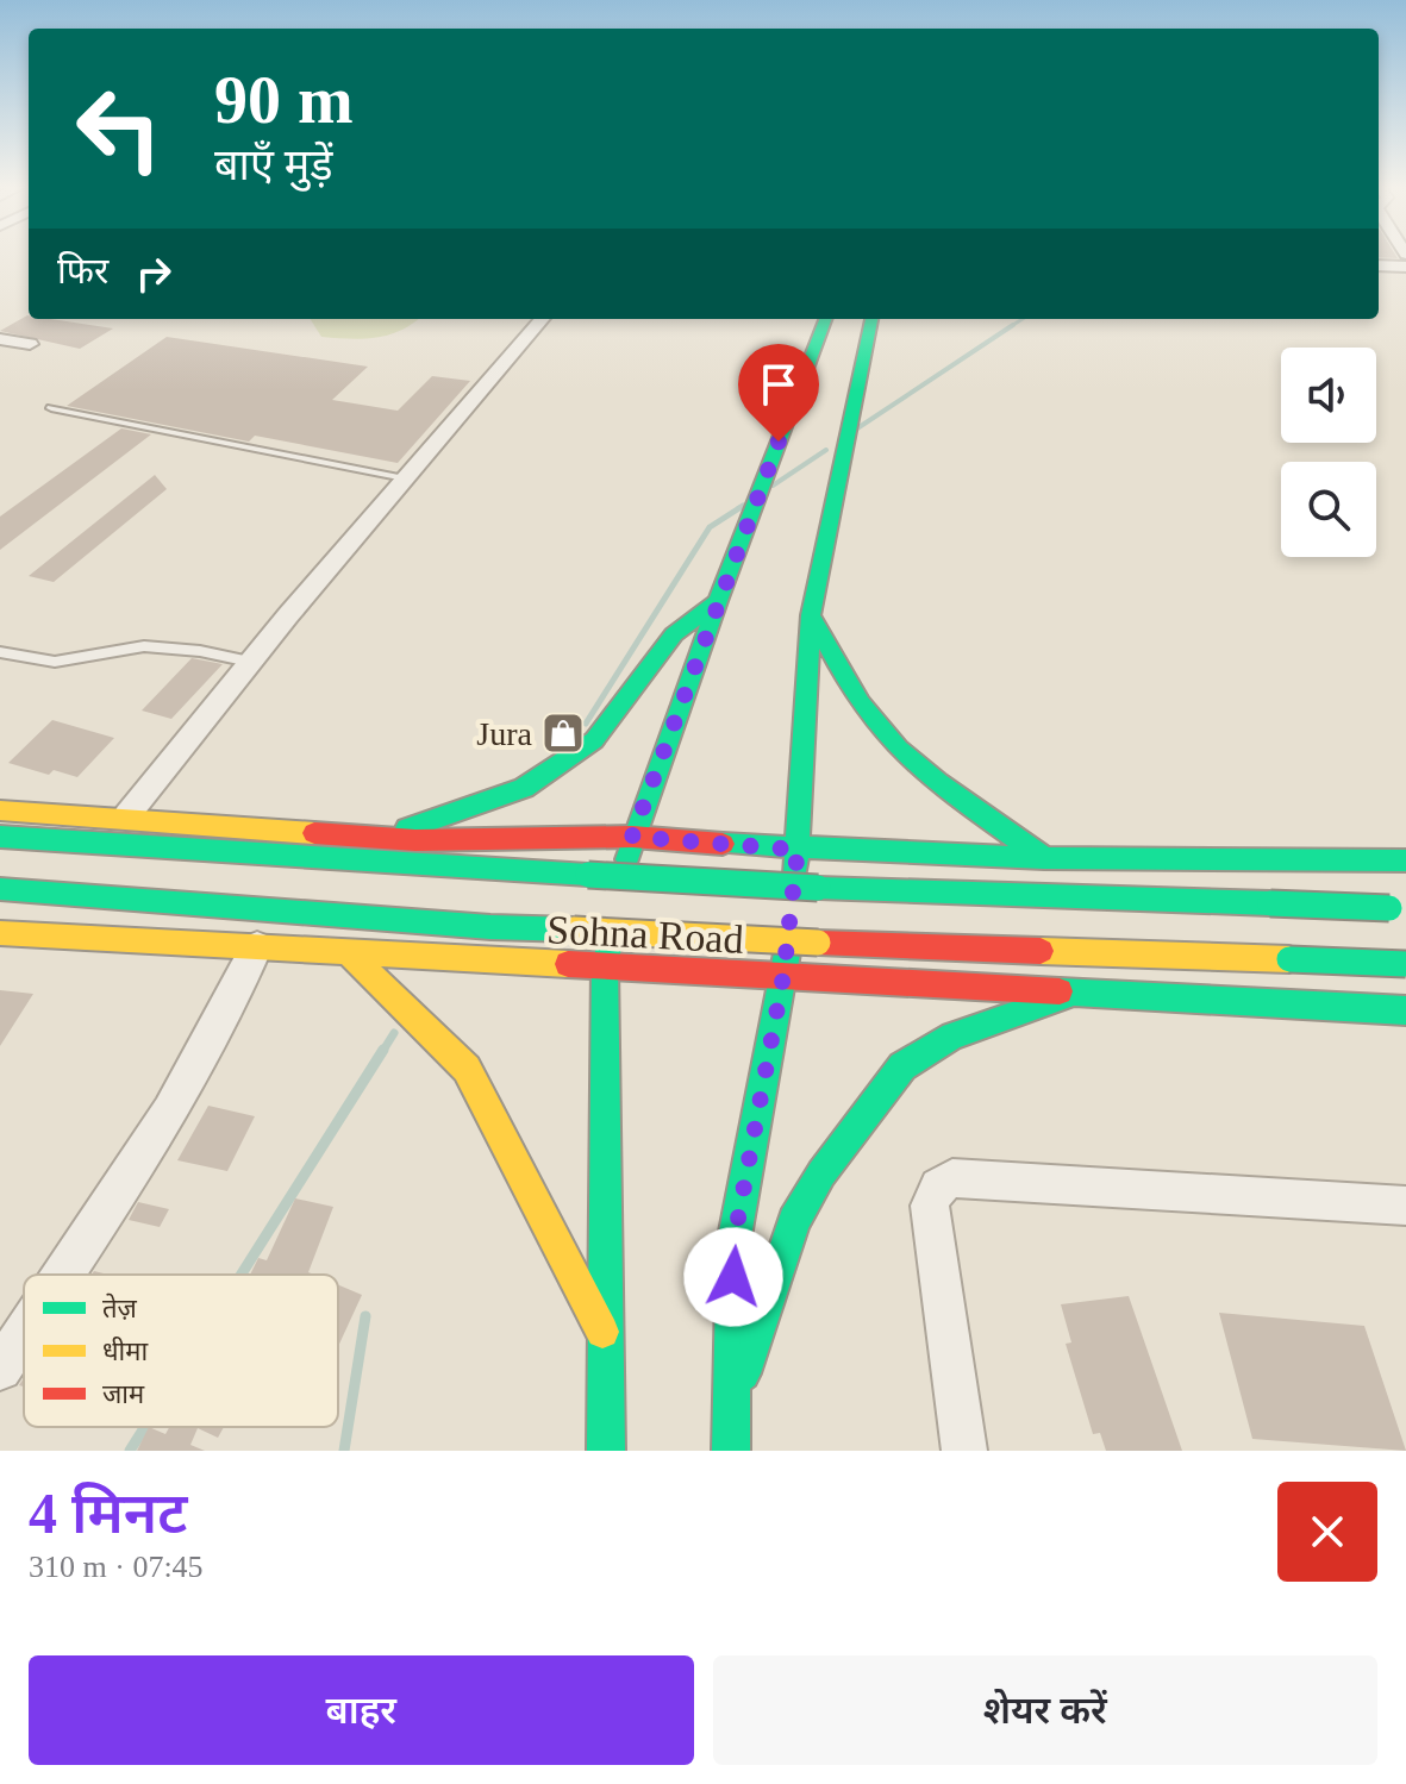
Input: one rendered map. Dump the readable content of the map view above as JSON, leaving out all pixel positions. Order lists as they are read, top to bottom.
{
  "streets": {
    "main road": ["Sohna Road"]
  },
  "places": {
    "shop": ["Jura"]
  },
  "legend": ["तेज़", "धीमा", "जाम"],
  "page": {
    "turn": ["90 m", "बाएँ मुड़ें"],
    "then": "फिर",
    "heading": ["4 मिनट", "310 m · 07:45"],
    "buttons": ["बाहर", "शेयर करें"]
  }
}
